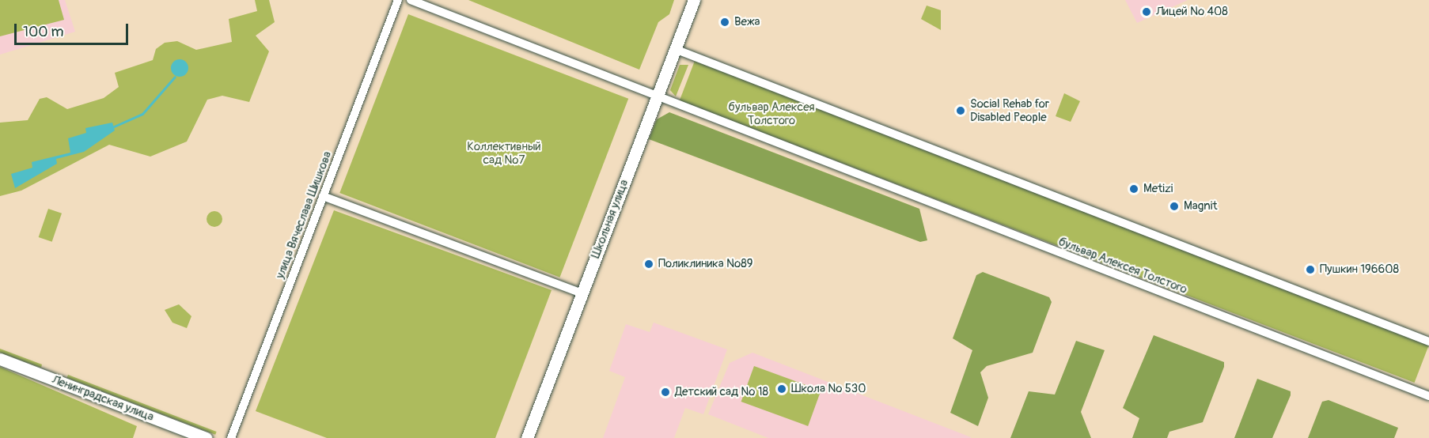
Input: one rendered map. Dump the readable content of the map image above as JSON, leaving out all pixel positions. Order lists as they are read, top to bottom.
{
  "streets": {
    "street": [
      "улица Вячеслава Шишкова",
      "Школьная улица",
      "бульвар Алексея Толстого",
      "Ленинградская улица"
    ]
  },
  "crossings": [
    ["Школьная улица", "бульвар Алексея Толстого"]
  ],
  "parks": ["бульвар Алексея Толстого", "Коллективный сад №7"],
  "places": [
    "Лицей № 408",
    "Вежа",
    "Social Rehab for Disabled People",
    "Metizi",
    "Magnit",
    "Поликлиника №89",
    "Пушкин 196608",
    "Школа № 530",
    "Детский сад № 18"
  ],
  "scale_bar": "100 m"
}
